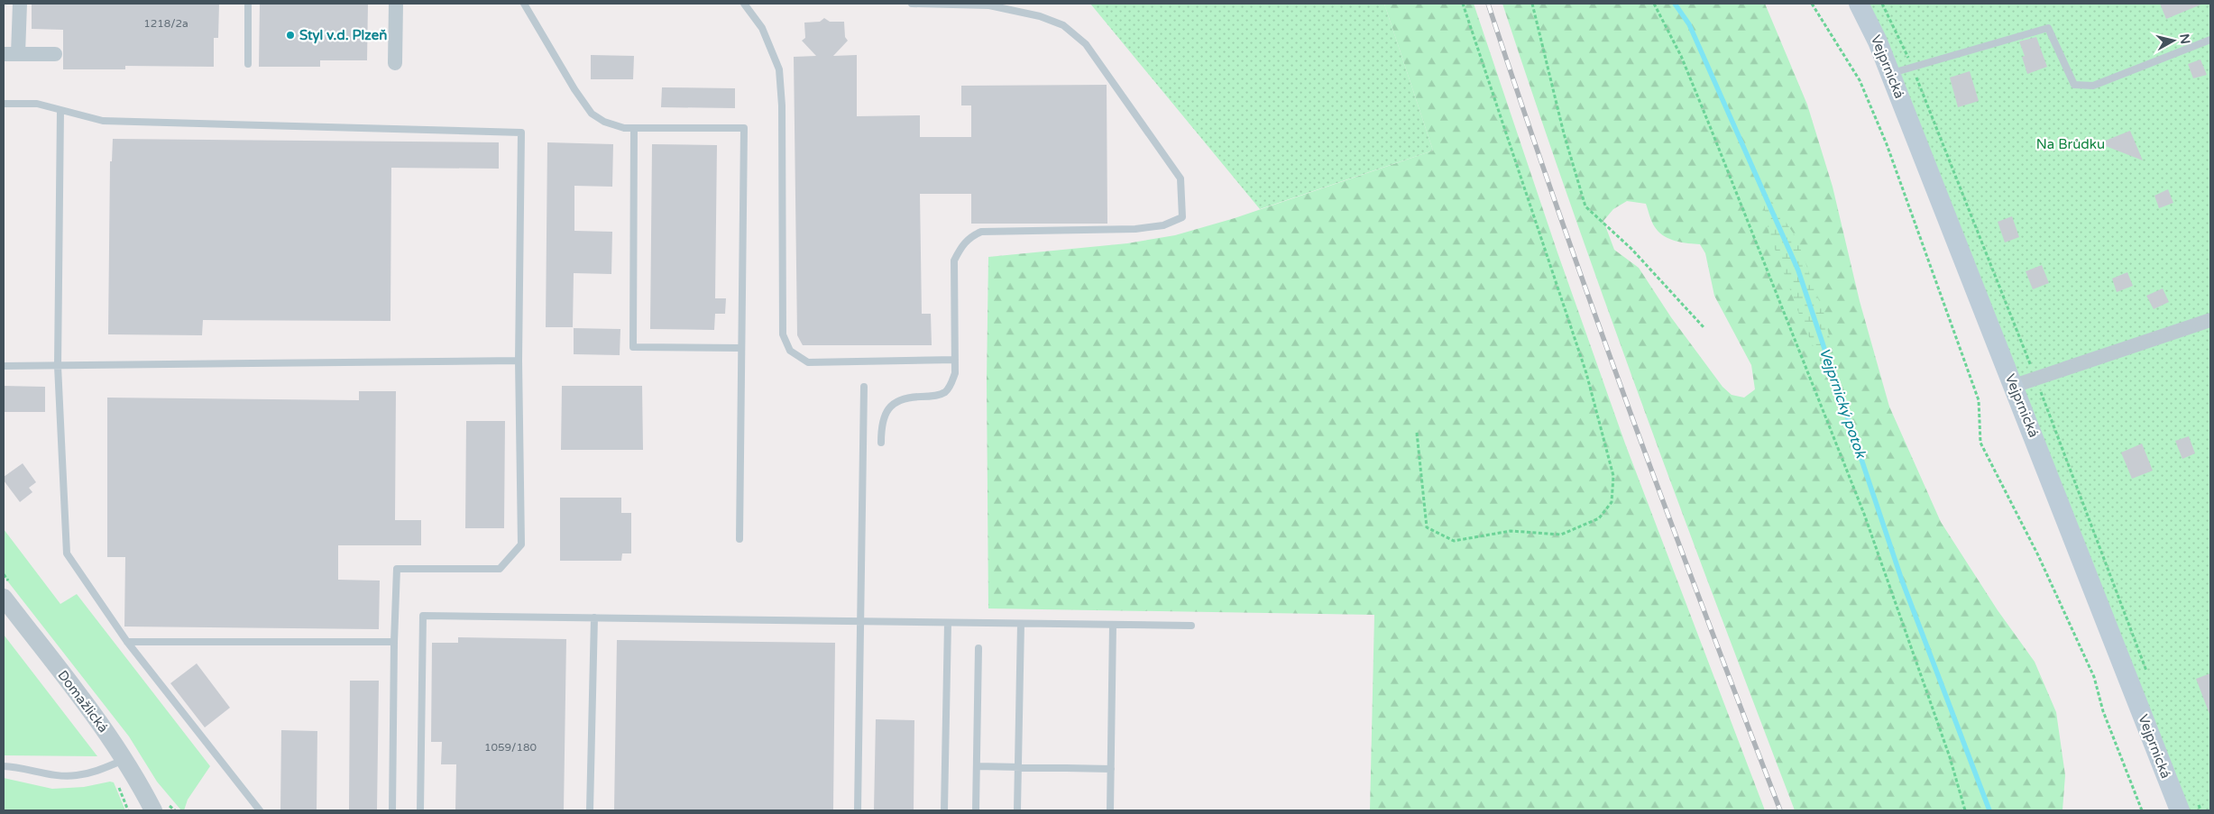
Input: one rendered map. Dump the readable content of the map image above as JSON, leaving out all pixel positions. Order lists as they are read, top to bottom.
{
  "streets": {
    "main road": ["Vejprnická"],
    "street": ["Domažlická"]
  },
  "water": ["Vejprnický potok"],
  "parks": ["Na Brůdku"],
  "places": ["Styl v.d. Plzeň"],
  "house_numbers": ["1218/2a", "1059/180"],
  "north": "right"
}
